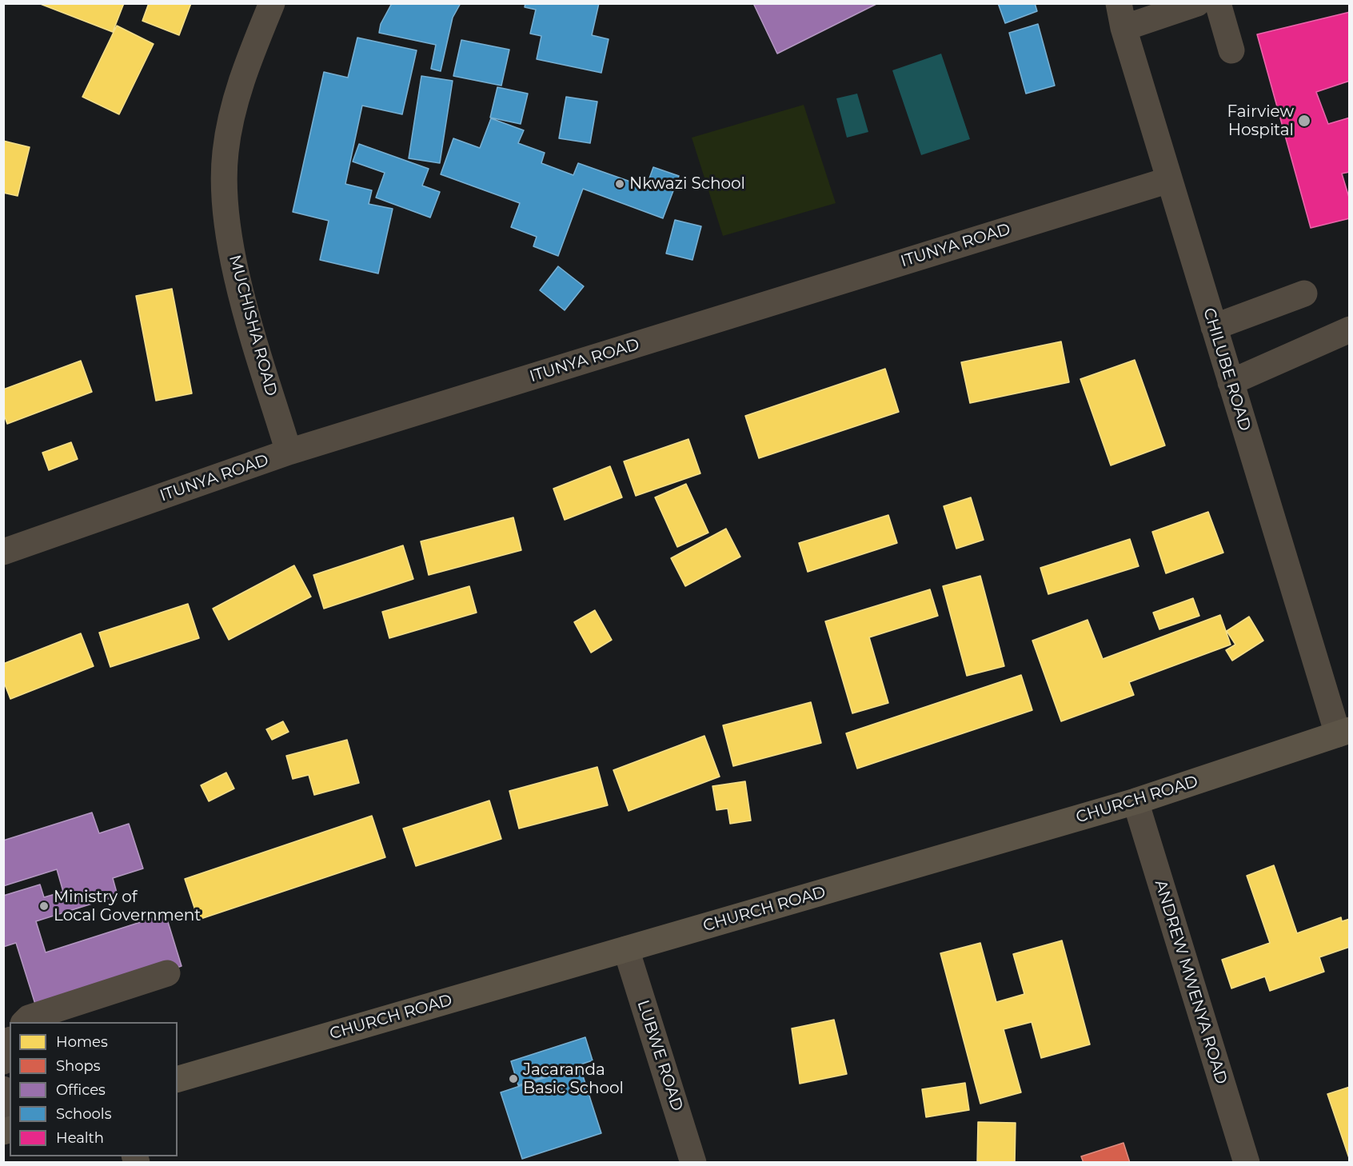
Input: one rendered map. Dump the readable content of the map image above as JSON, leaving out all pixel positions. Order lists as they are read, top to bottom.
{
  "streets": {
    "main road": ["CHURCH ROAD"],
    "street": [
      "ITUNYA ROAD",
      "MUCHISHA ROAD",
      "CHILUBE ROAD",
      "ANDREW MWENYA ROAD",
      "LUBWE ROAD"
    ]
  },
  "crossings": [
    ["ITUNYA ROAD", "MUCHISHA ROAD"],
    ["ITUNYA ROAD", "CHILUBE ROAD"],
    ["CHILUBE ROAD", "CHURCH ROAD"],
    ["CHURCH ROAD", "ANDREW MWENYA ROAD"],
    ["CHURCH ROAD", "LUBWE ROAD"]
  ],
  "places": [
    "Fairview Hospital",
    "Nkwazi School",
    "Ministry of Local Government",
    "Jacaranda Basic School"
  ],
  "legend": [
    "Homes",
    "Shops",
    "Offices",
    "Schools",
    "Health"
  ]
}
